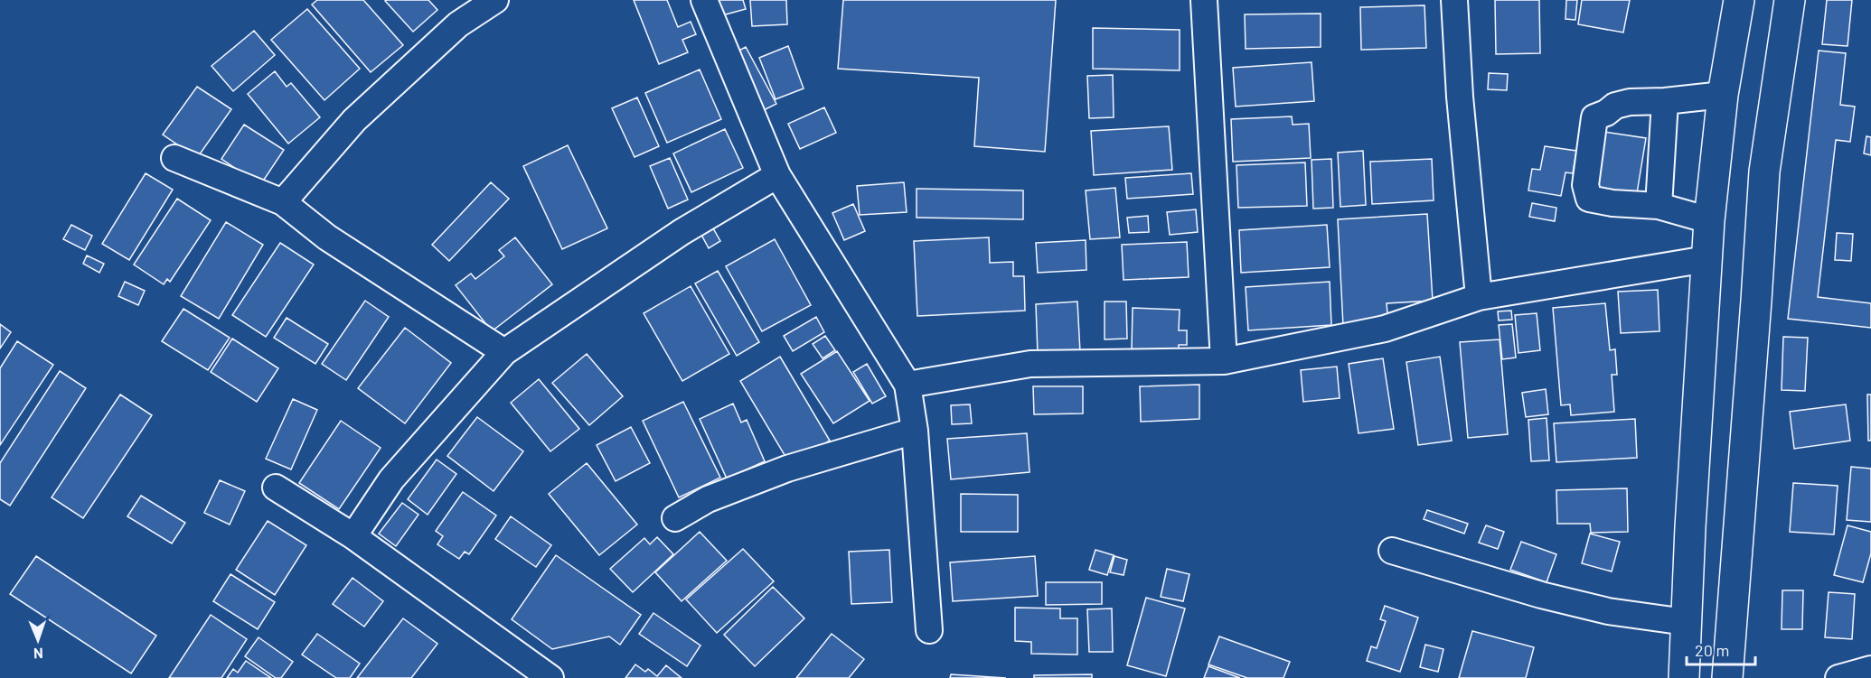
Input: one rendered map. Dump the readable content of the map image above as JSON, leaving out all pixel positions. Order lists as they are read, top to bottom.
{
  "scale_bar": "20 m",
  "north": "bottom"
}
